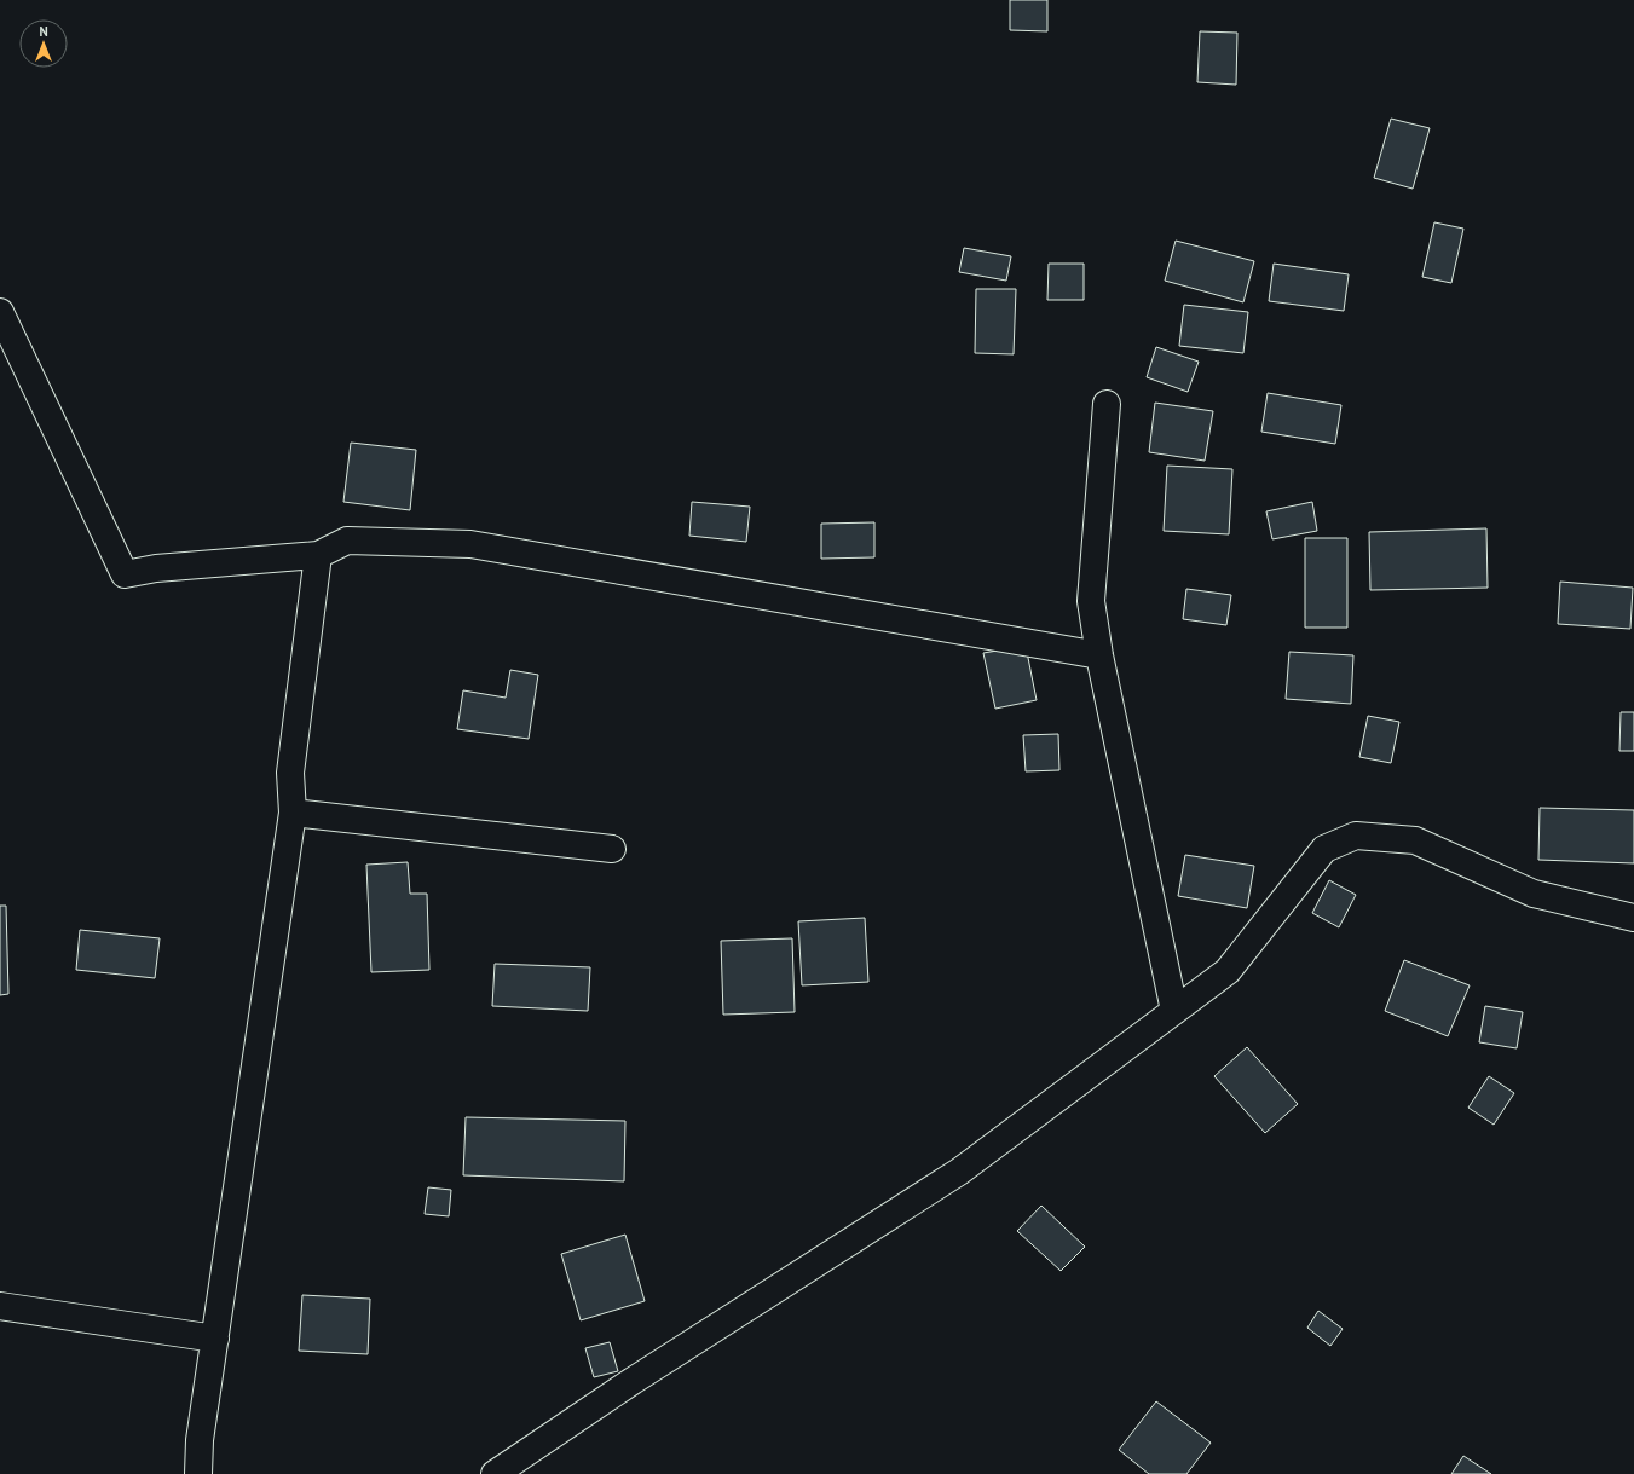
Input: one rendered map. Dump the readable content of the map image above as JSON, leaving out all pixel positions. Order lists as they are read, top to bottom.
{
  "north": "top"
}
